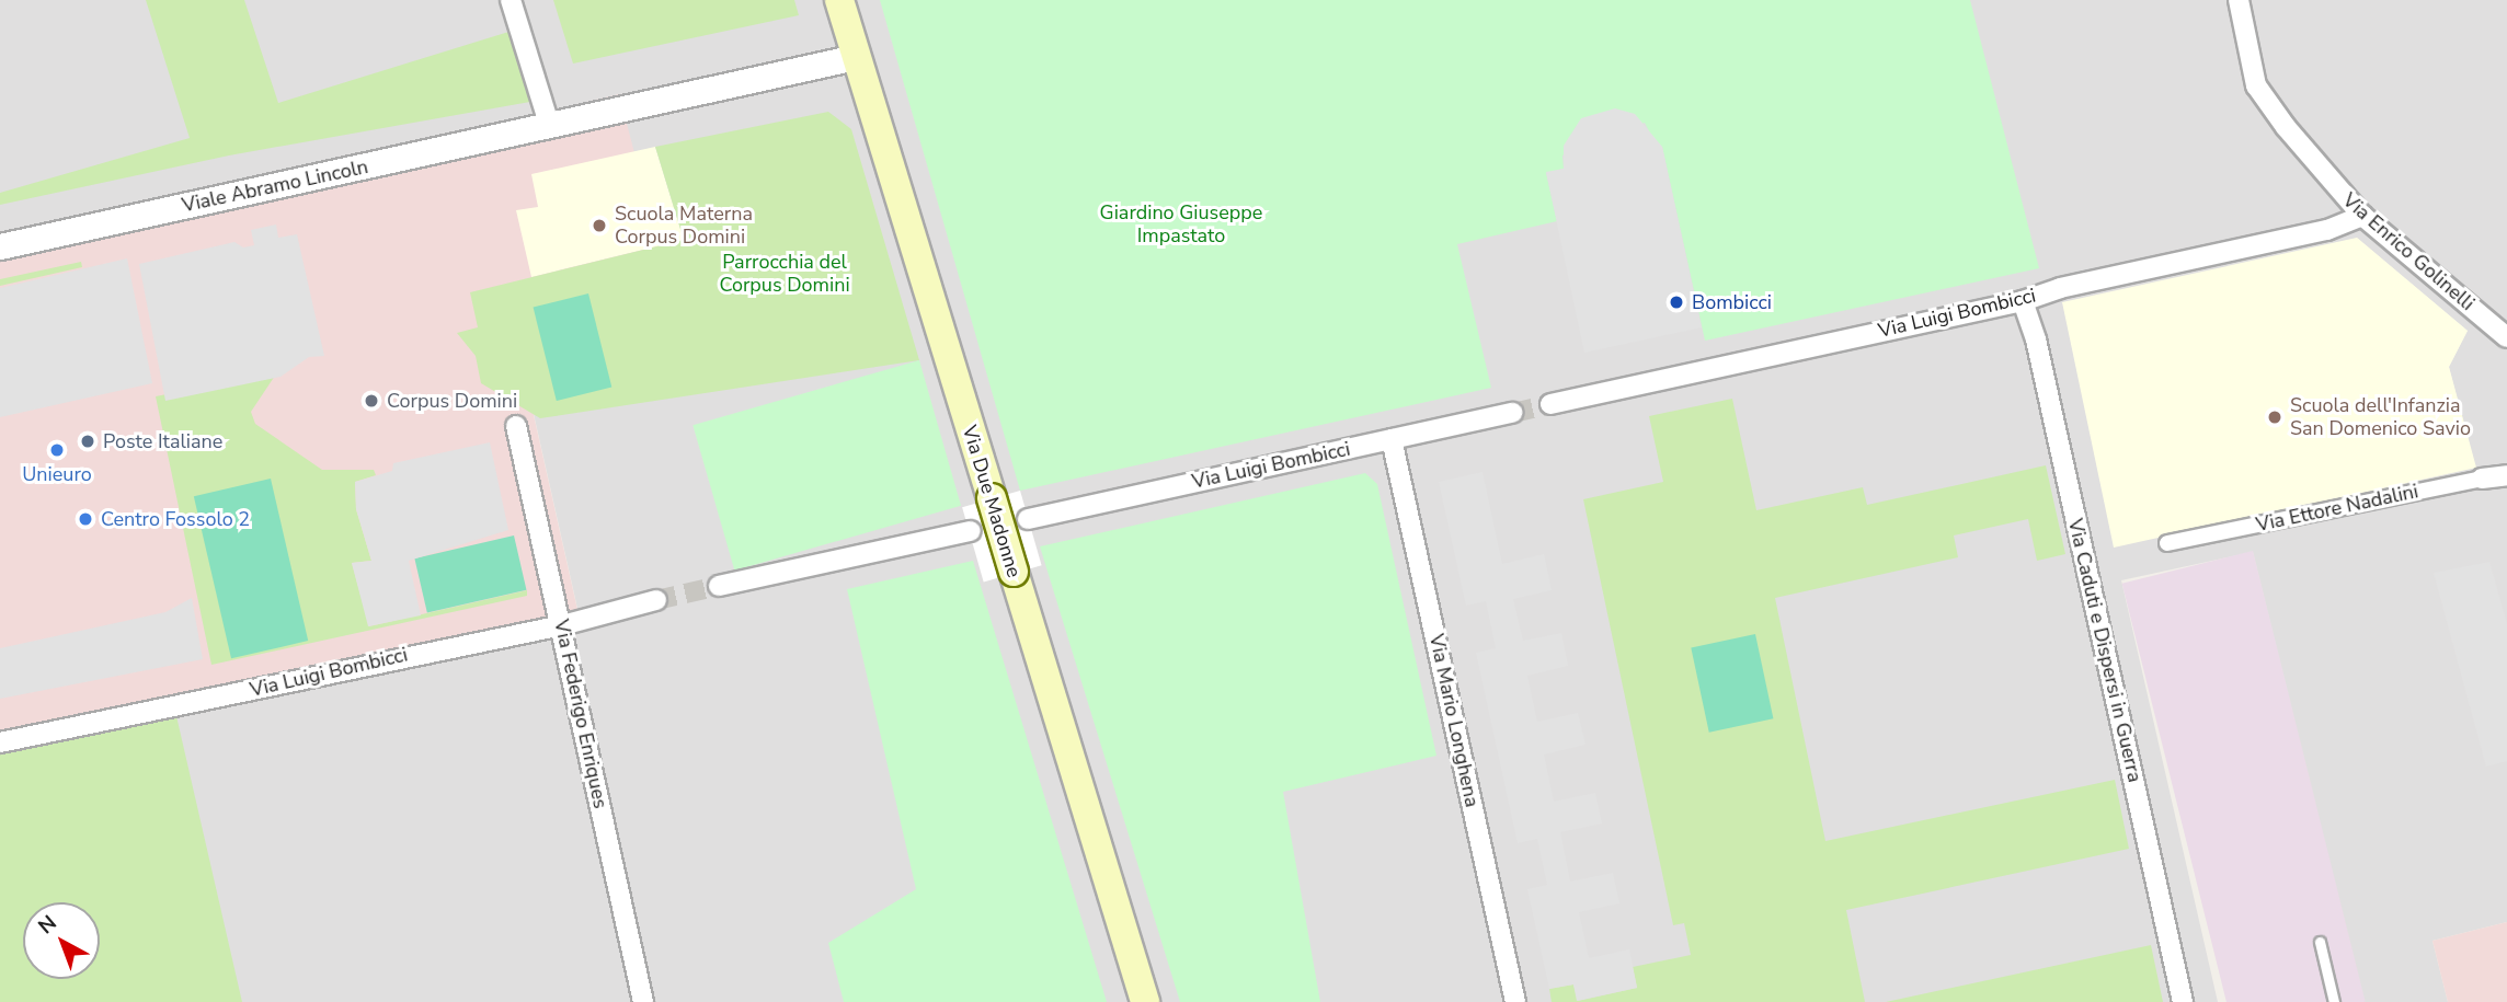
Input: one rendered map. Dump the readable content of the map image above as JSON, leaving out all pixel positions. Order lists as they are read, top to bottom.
{
  "streets": {
    "main road": ["Via Due Madonne"],
    "street": [
      "Viale Abramo Lincoln",
      "Via Enrico Golinelli",
      "Via Luigi Bombicci",
      "Via Ettore Nadalini",
      "Via Caduti e Dispersi in Guerra",
      "Via Federigo Enriques",
      "Via Mario Longhena"
    ]
  },
  "crossings": [
    ["Viale Abramo Lincoln", "Via Due Madonne"],
    ["Via Enrico Golinelli", "Via Luigi Bombicci"],
    ["Via Luigi Bombicci", "Via Caduti e Dispersi in Guerra"],
    ["Via Luigi Bombicci", "Via Federigo Enriques"],
    ["Via Luigi Bombicci", "Via Mario Longhena"]
  ],
  "parks": ["Giardino Giuseppe Impastato", "Parrocchia del Corpus Domini"],
  "places": [
    "Scuola Materna Corpus Domini",
    "Bombicci",
    "Corpus Domini",
    "Scuola dell'Infanzia San Domenico Savio",
    "Poste Italiane",
    "Unieuro",
    "Centro Fossolo 2"
  ],
  "north": "top left"
}
